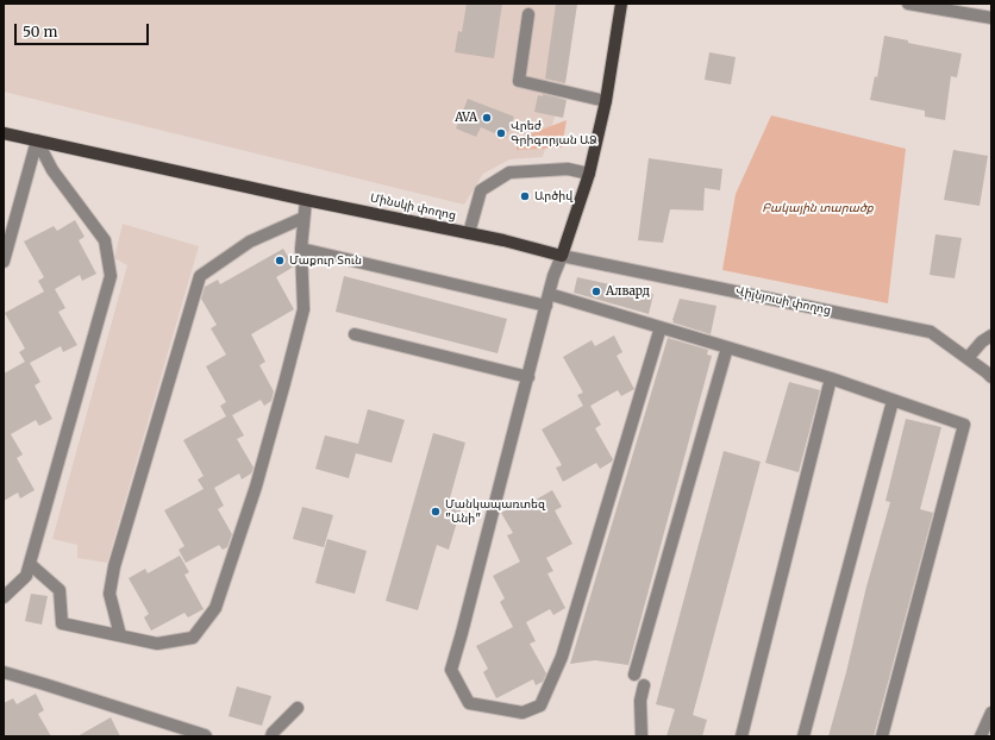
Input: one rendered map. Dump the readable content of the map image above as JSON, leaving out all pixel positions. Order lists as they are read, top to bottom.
{
  "streets": {
    "main road": ["Մինսկի փողոց"],
    "street": ["Վիլնյուսի փողոց"]
  },
  "crossings": [
    ["Մինսկի փողոց", "Վիլնյուսի փողոց"]
  ],
  "parks": ["Բակային տարածք"],
  "places": [
    "AVA",
    "Վրեժ Գրիգորյան ԱՁ",
    "Արծիվ",
    "Մաքուր Տուն",
    "Алвард",
    "Մանկապառտեզ \"Անի\""
  ],
  "scale_bar": "50 m"
}
